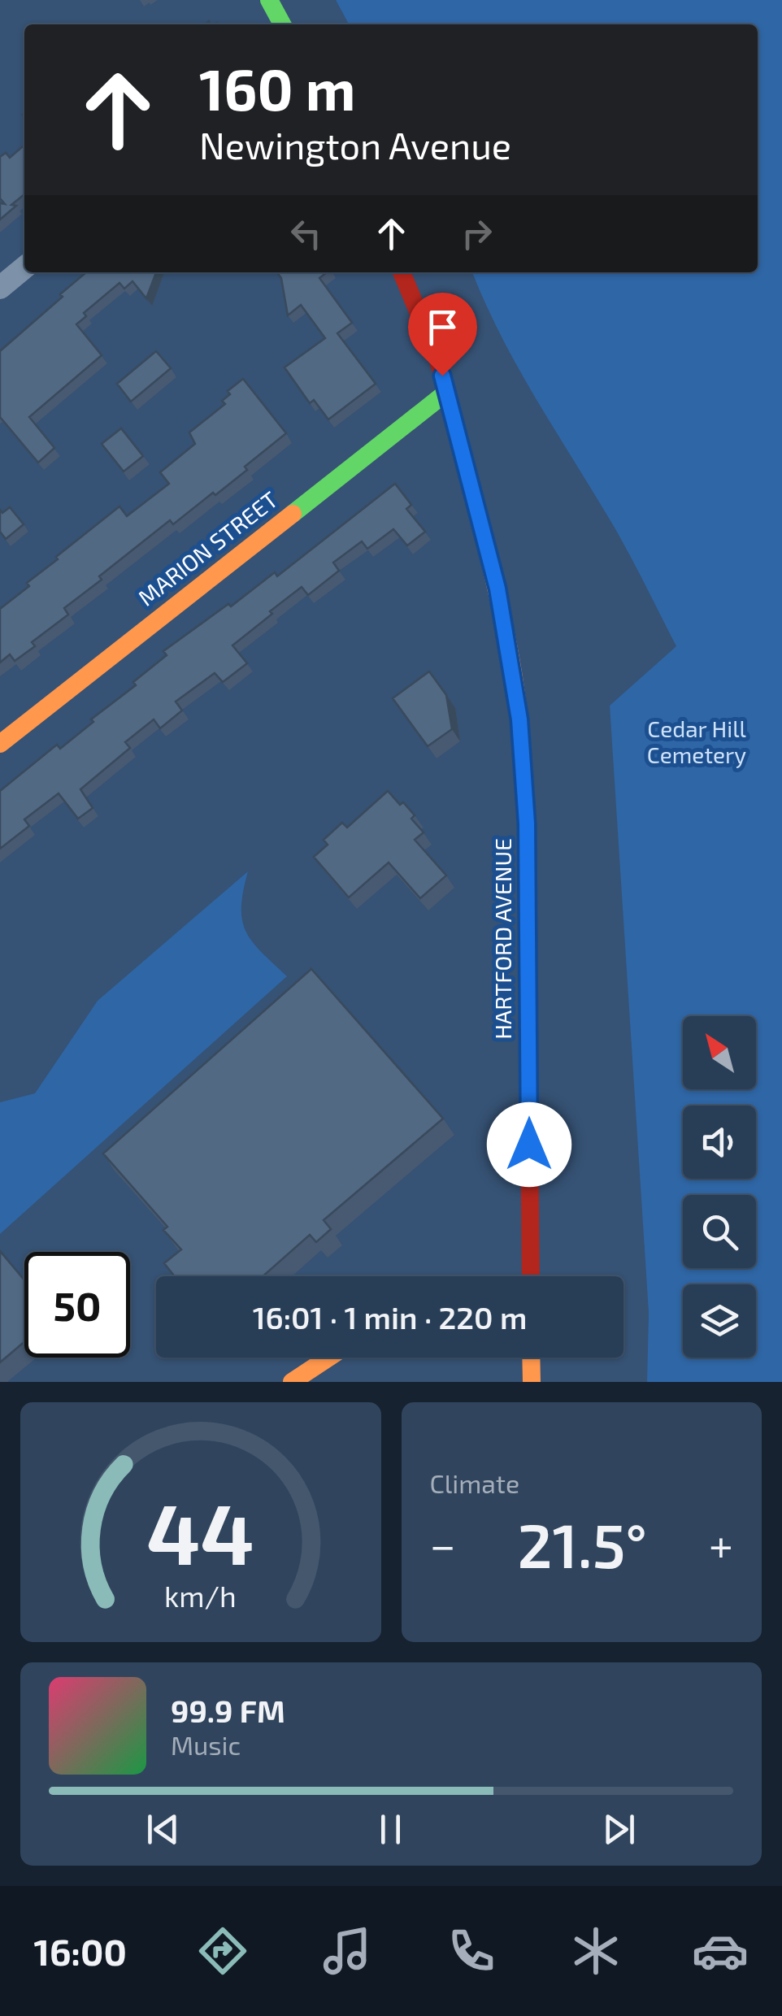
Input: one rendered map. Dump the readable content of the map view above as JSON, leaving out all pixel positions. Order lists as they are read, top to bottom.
{
  "streets": {
    "main road": ["MARION STREET", "HARTFORD AVENUE"]
  },
  "crossings": [
    ["MARION STREET", "HARTFORD AVENUE"]
  ],
  "parks": ["Cedar Hill Cemetery"],
  "north": "top left",
  "page": {
    "turn": ["160 m", "Newington Avenue"],
    "limit": "50",
    "trip": "16:01 · 1 min · 220 m",
    "tile": "Climate",
    "heat": ["−", "21.5°", "+"],
    "song": ["99.9 FM", "Music"],
    "tabs": "16:00",
    "gauge": ["44", "km/h"]
  }
}
